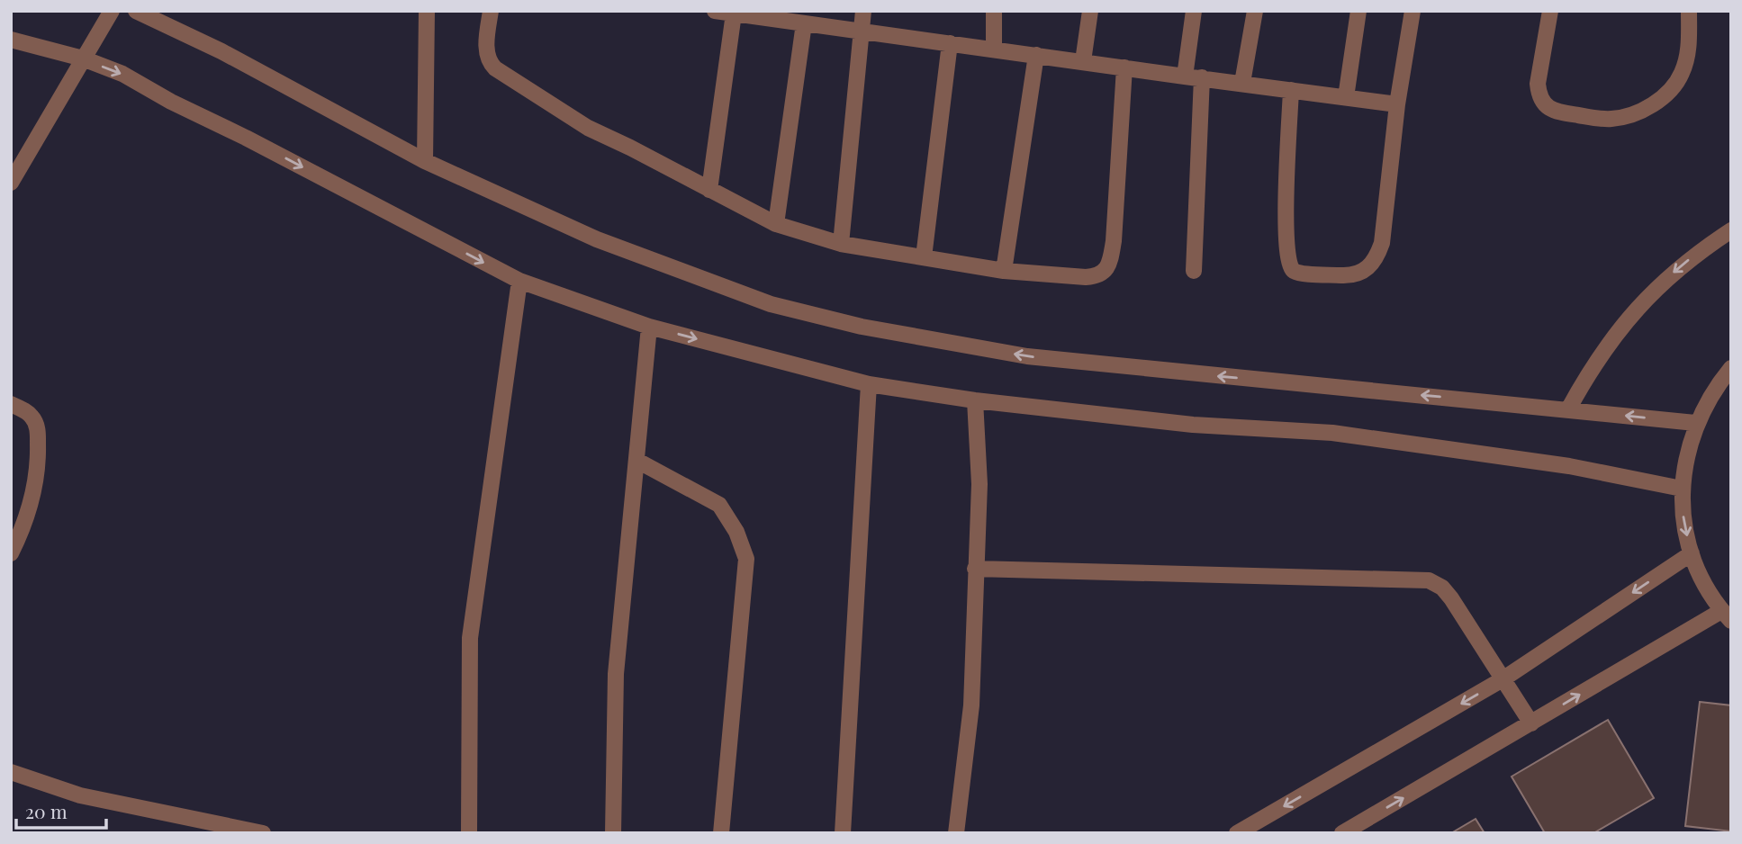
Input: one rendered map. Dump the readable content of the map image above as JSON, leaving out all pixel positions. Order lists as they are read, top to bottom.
{
  "scale_bar": "20 m"
}
